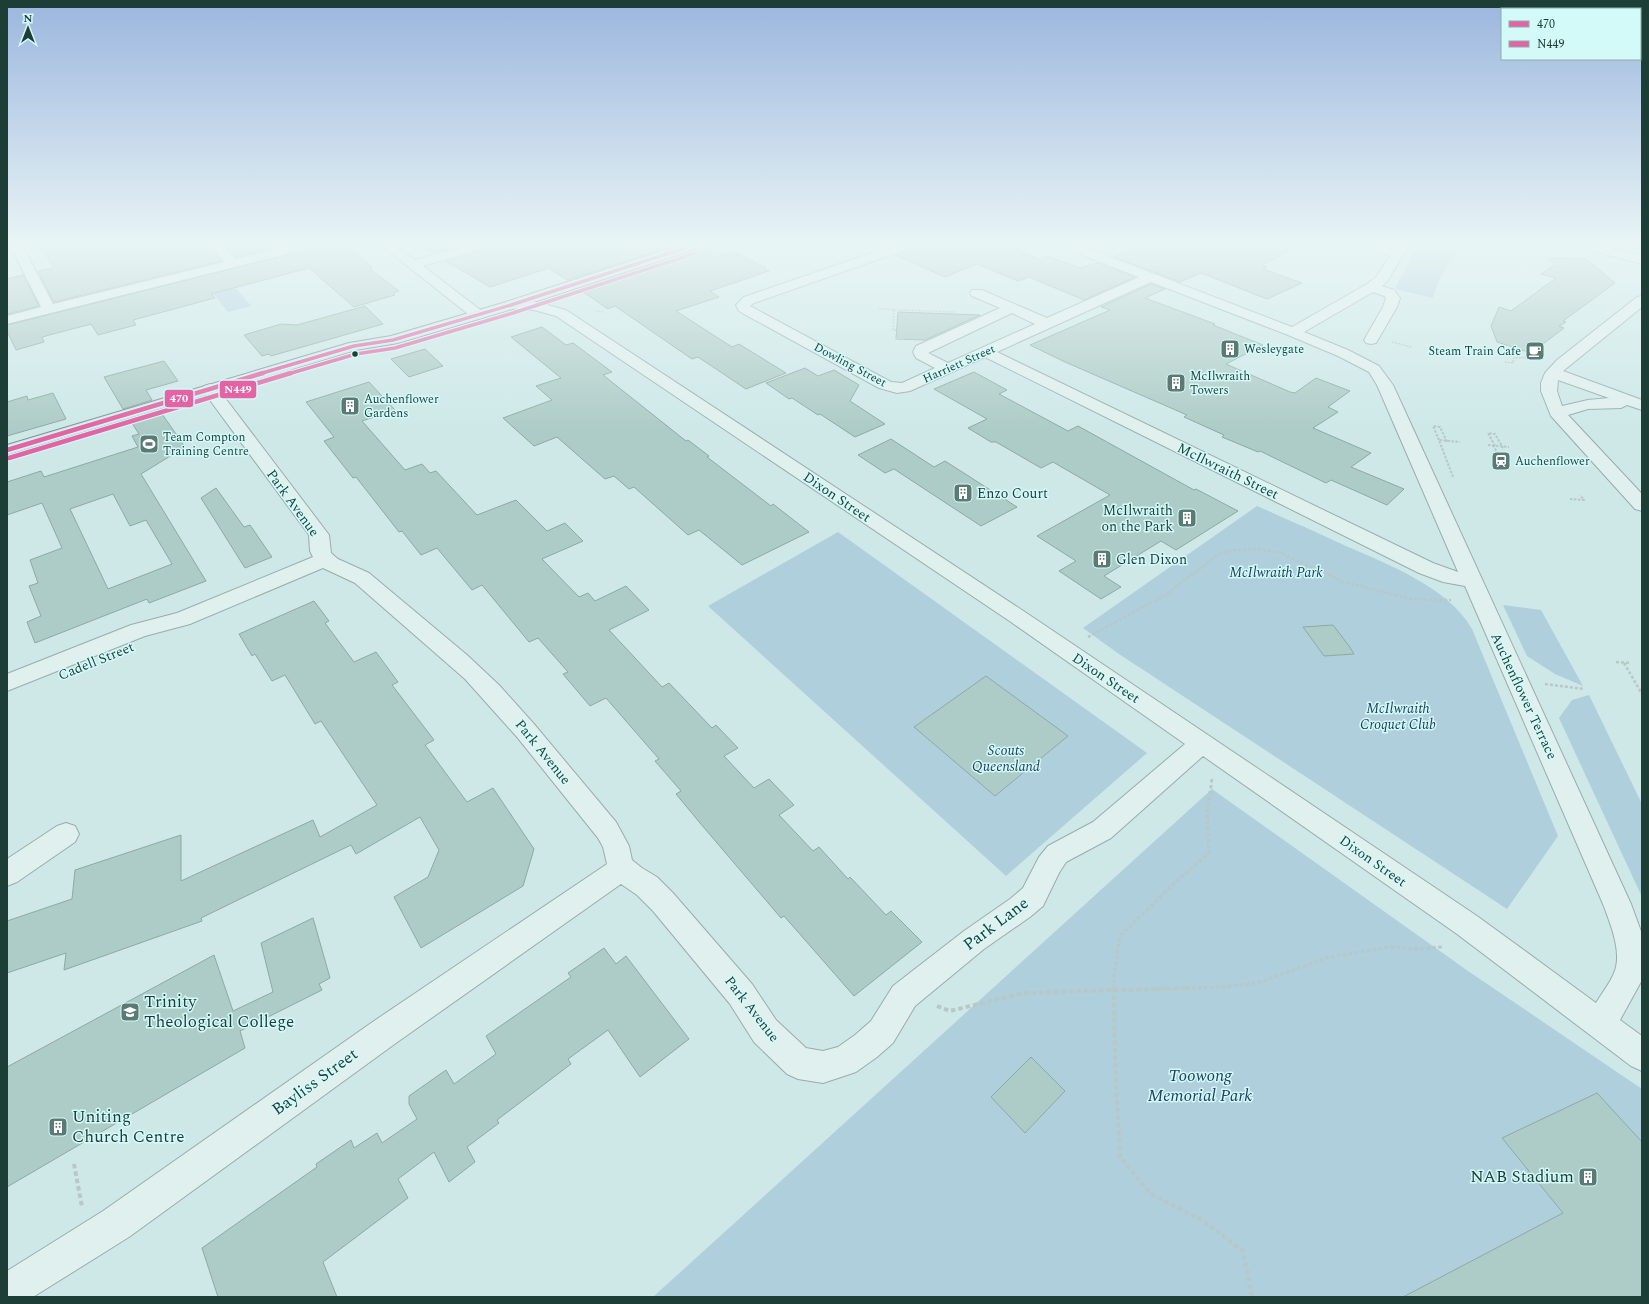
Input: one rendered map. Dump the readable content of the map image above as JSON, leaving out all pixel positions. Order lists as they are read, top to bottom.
{
  "streets": {
    "street": [
      "Harriett Street",
      "Dowling Street",
      "McIlwraith Street",
      "Dixon Street",
      "Park Avenue",
      "Cadell Street",
      "Auchenflower Terrace",
      "Park Lane",
      "Bayliss Street"
    ]
  },
  "crossings": [
    ["Harriett Street", "Dowling Street"],
    ["Harriett Street", "McIlwraith Street"],
    ["McIlwraith Street", "Auchenflower Terrace"],
    ["Dixon Street", "Auchenflower Terrace"],
    ["Dixon Street", "Park Lane"],
    ["Park Avenue", "Cadell Street"],
    ["Park Avenue", "Park Lane"],
    ["Park Avenue", "Bayliss Street"]
  ],
  "parks": [
    "McIlwraith Park",
    "McIlwraith Croquet Club",
    "Scouts Queensland",
    "Toowong Memorial Park"
  ],
  "places": {
    "building": [
      "Wesleygate",
      "McIlwraith Towers",
      "Auchenflower Gardens",
      "Enzo Court",
      "McIlwraith on the Park",
      "Glen Dixon",
      "Uniting Church Centre",
      "NAB Stadium"
    ],
    "cafe": ["Steam Train Cafe"],
    "sports": ["Team Compton Training Centre"],
    "station": ["Auchenflower"],
    "school or university": ["Trinity Theological College"]
  },
  "lines": ["transit line 470", "transit line N449"],
  "legend": ["470", "N449"],
  "north": "top"
}
